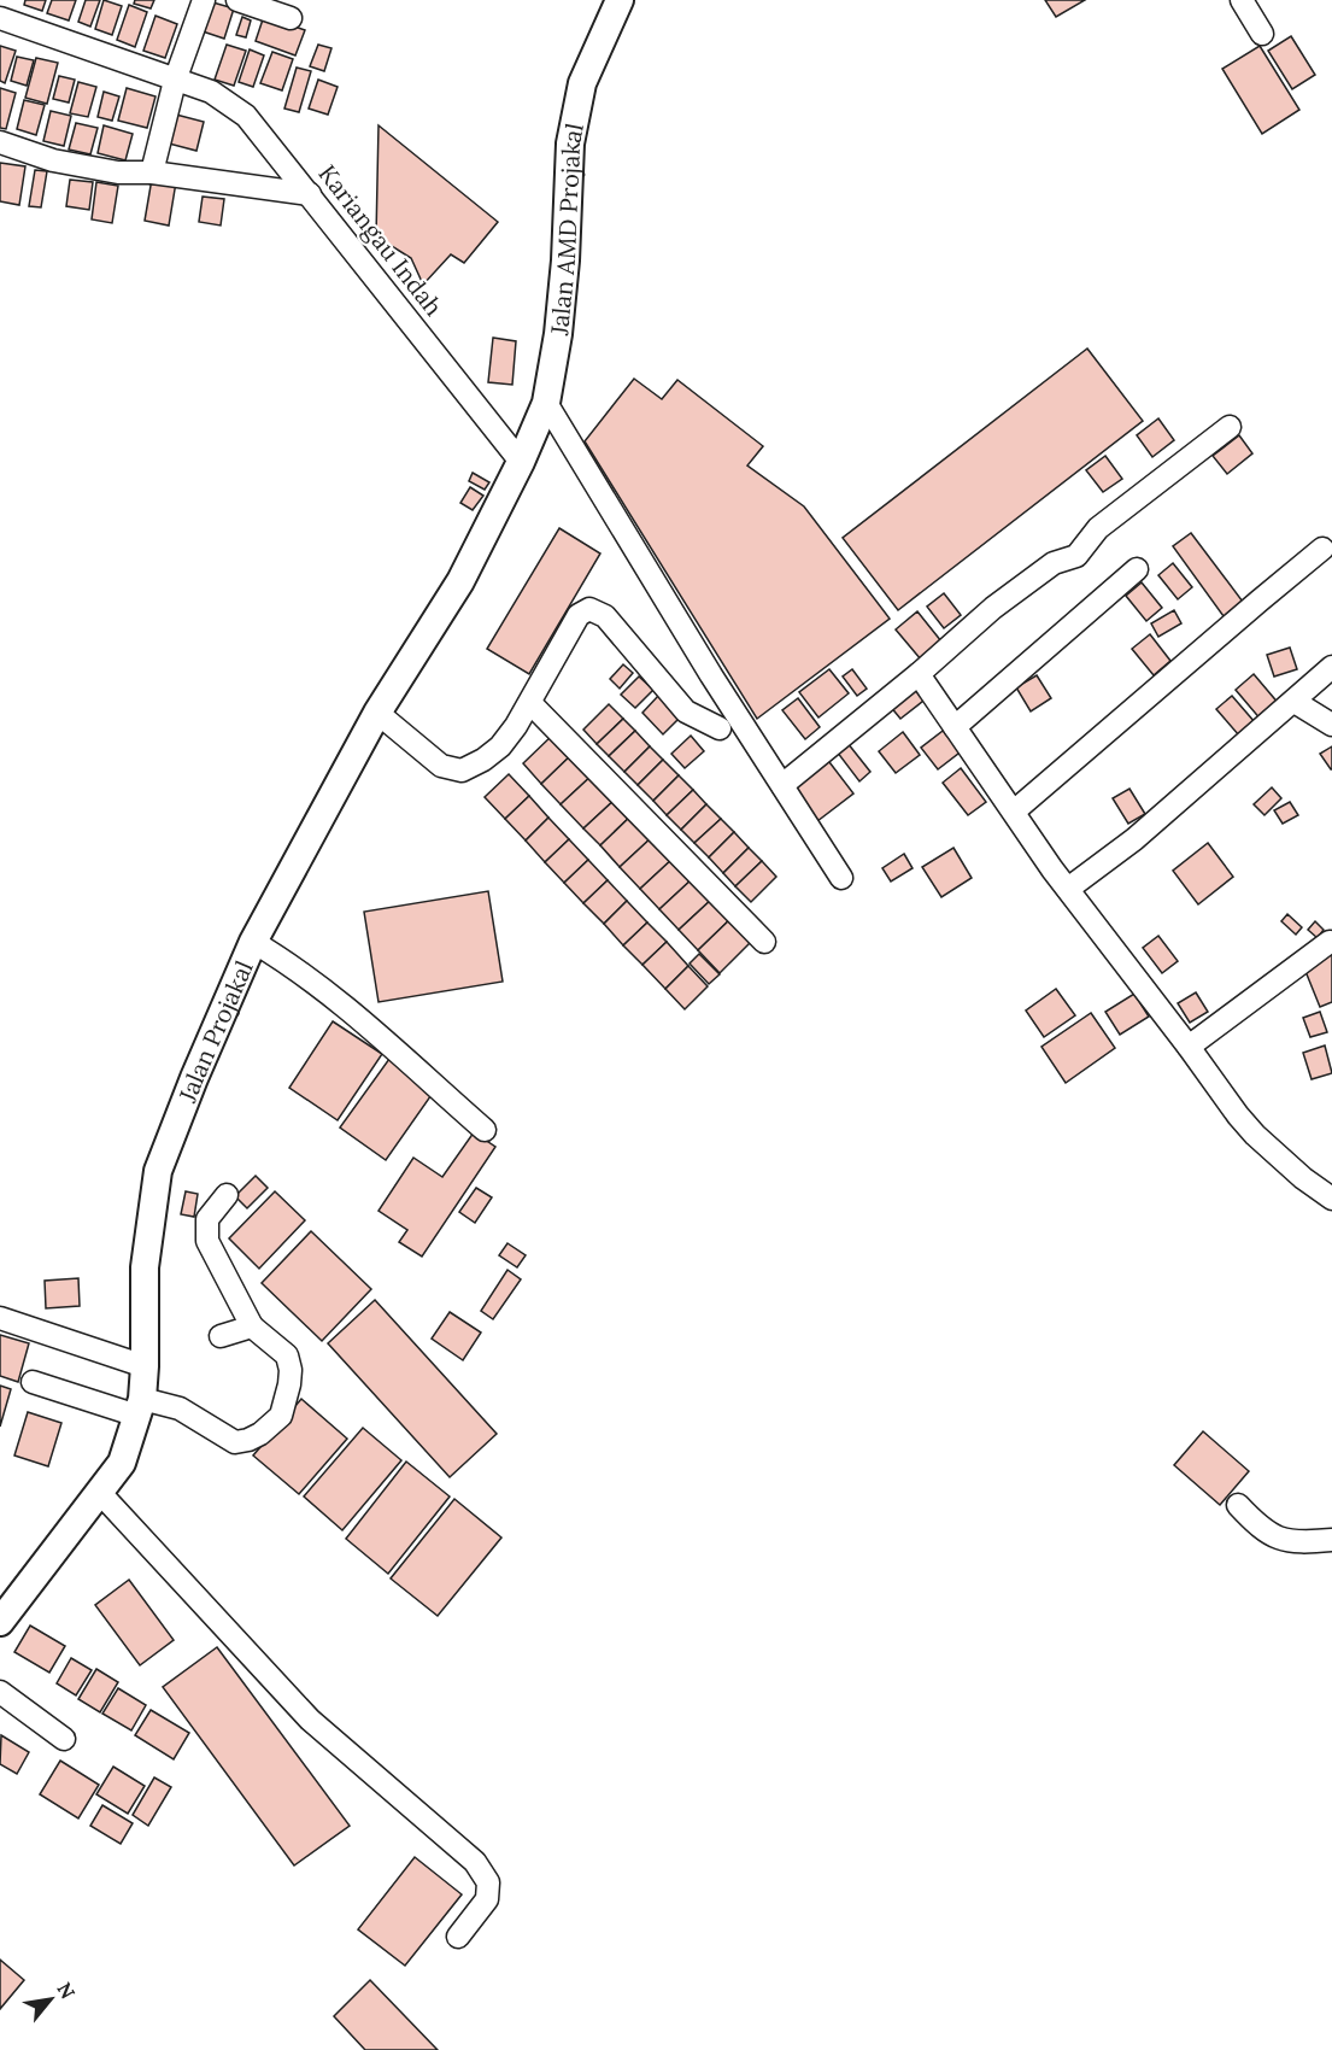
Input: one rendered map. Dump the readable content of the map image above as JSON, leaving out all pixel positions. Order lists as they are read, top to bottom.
{
  "streets": {
    "main road": ["Jalan AMD Projakal", "Jalan Projakal"],
    "street": ["Kariangau Indah"]
  },
  "crossings": [
    ["Jalan AMD Projakal", "Kariangau Indah"],
    ["Jalan AMD Projakal", "Jalan Projakal"],
    ["Kariangau Indah", "Jalan Projakal"]
  ],
  "north": "top right"
}
